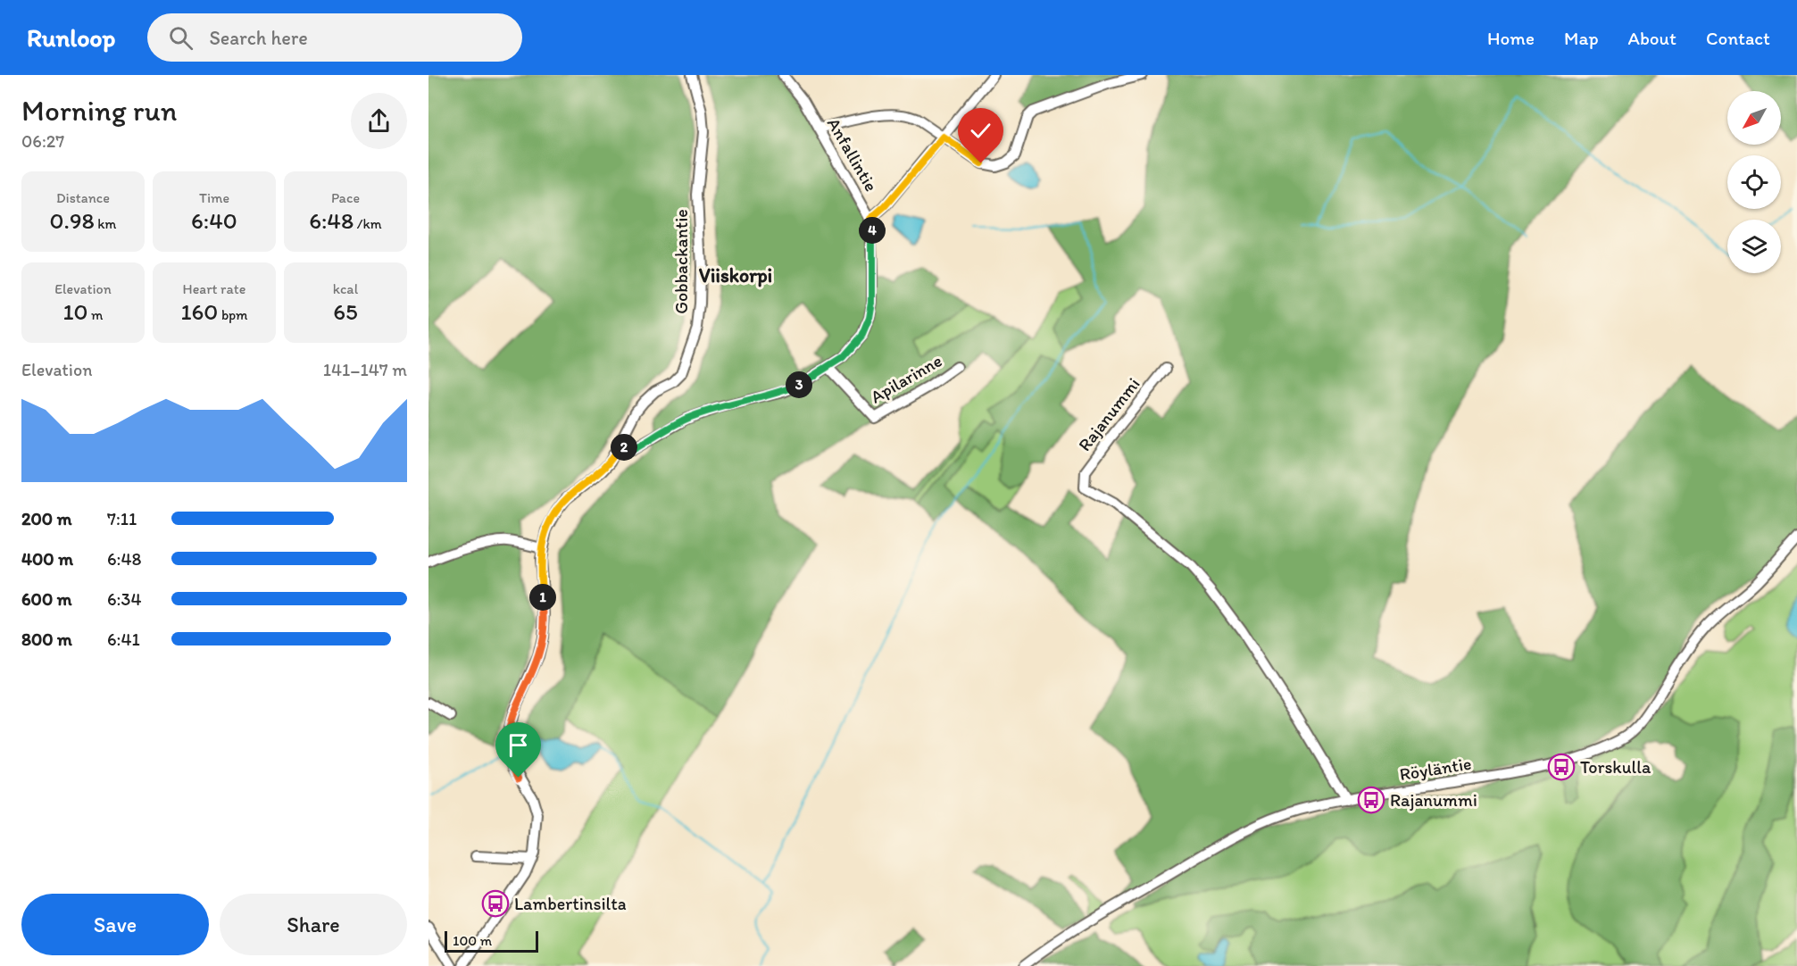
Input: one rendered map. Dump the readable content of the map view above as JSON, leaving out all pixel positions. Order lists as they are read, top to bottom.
{
  "streets": {
    "street": [
      "Anfallintie",
      "Gobbackantie",
      "Apilarinne",
      "Rajanummi",
      "Röyläntie"
    ]
  },
  "crossings": [
    ["Anfallintie", "Gobbackantie"],
    ["Anfallintie", "Apilarinne"],
    ["Rajanummi", "Röyläntie"]
  ],
  "districts": ["Viiskorpi"],
  "places": {
    "bus stop": ["Torskulla", "Rajanummi", "Lambertinsilta"]
  },
  "scale_bar": "100 m",
  "north": "bottom left",
  "page": {
    "header": "Runloop",
    "search": "Search here",
    "nav": [
      "Home",
      "Map",
      "About",
      "Contact"
    ],
    "heading": ["Morning run", "06:27"],
    "stats": [
      ["Distance", "0.98 km"],
      ["Time", "6:40"],
      ["Pace", "6:48 /km"],
      ["Elevation", "10 m"],
      ["Heart rate", "160 bpm"],
      ["kcal", "65"]
    ],
    "pins": [
      "4",
      "3",
      "2",
      "1"
    ],
    "chart": ["Elevation", "141–147 m"],
    "list": [
      {
        "name": "200 m",
        "note": "7:11"
      },
      {
        "name": "400 m",
        "note": "6:48"
      },
      {
        "name": "600 m",
        "note": "6:34"
      },
      {
        "name": "800 m",
        "note": "6:41"
      }
    ],
    "buttons": ["Save", "Share"],
    "scale": "100 m"
  }
}
